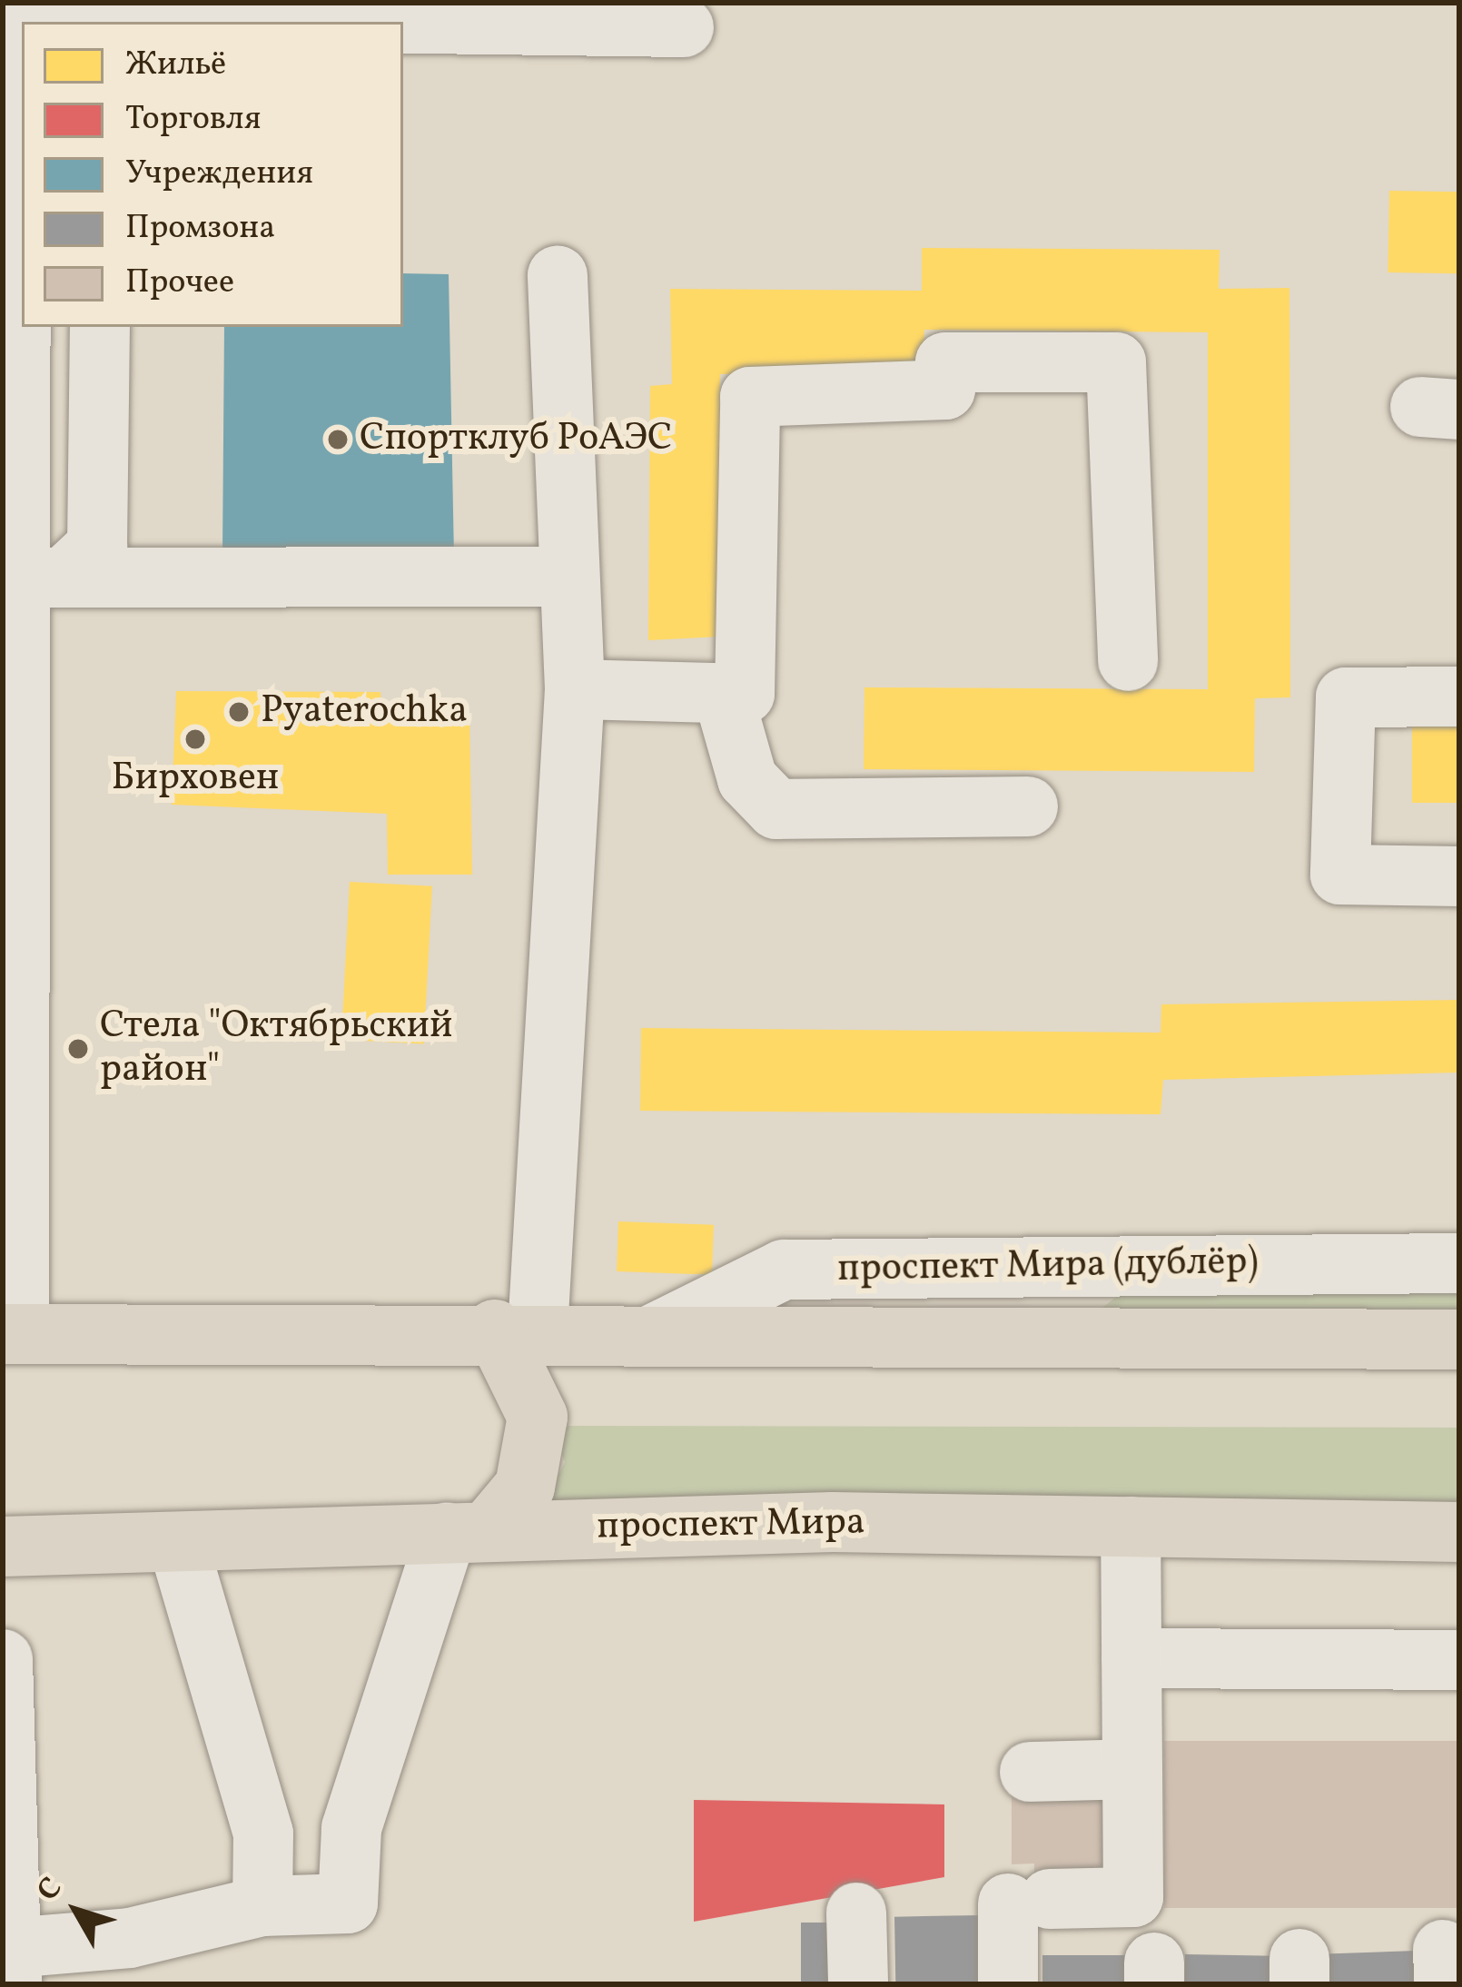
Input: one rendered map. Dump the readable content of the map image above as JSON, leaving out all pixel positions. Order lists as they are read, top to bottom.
{
  "streets": {
    "main road": ["проспект Мира"],
    "street": ["проспект Мира (дублёр)"]
  },
  "places": [
    "Спортклуб РоАЭС",
    "Pyaterochka",
    "Бирховен",
    "Стела \"Октябрьский район\""
  ],
  "legend": [
    "Жильё",
    "Торговля",
    "Учреждения",
    "Промзона",
    "Прочее"
  ],
  "north": "top left"
}
